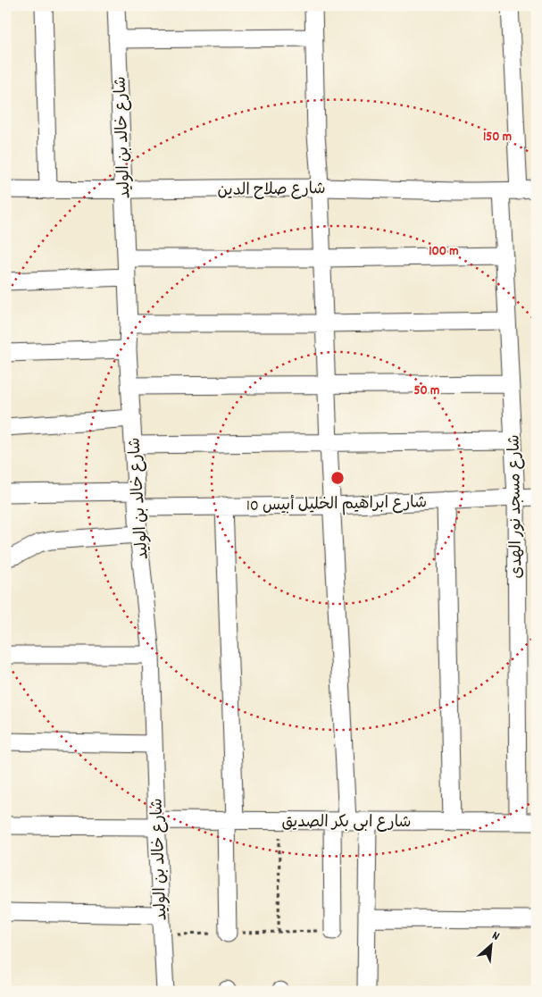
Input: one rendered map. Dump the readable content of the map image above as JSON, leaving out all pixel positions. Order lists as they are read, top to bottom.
{
  "streets": {
    "street": [
      "شارع خالد بن الوليد",
      "شارع صلاح الدين",
      "شارع ابراهيم الخليل أبيس 10",
      "شارع مسجد نور الهدى",
      "شارع ابى بكر الصديق"
    ]
  },
  "crossings": [
    ["شارع خالد بن الوليد", "شارع صلاح الدين"],
    ["شارع خالد بن الوليد", "شارع ابراهيم الخليل أبيس 10"],
    ["شارع خالد بن الوليد", "شارع ابى بكر الصديق"],
    ["شارع صلاح الدين", "شارع مسجد نور الهدى"],
    ["شارع ابراهيم الخليل أبيس 10", "شارع مسجد نور الهدى"],
    ["شارع مسجد نور الهدى", "شارع ابى بكر الصديق"]
  ],
  "north": "top right",
  "rings": ["150 m", "100 m", "50 m"]
}
